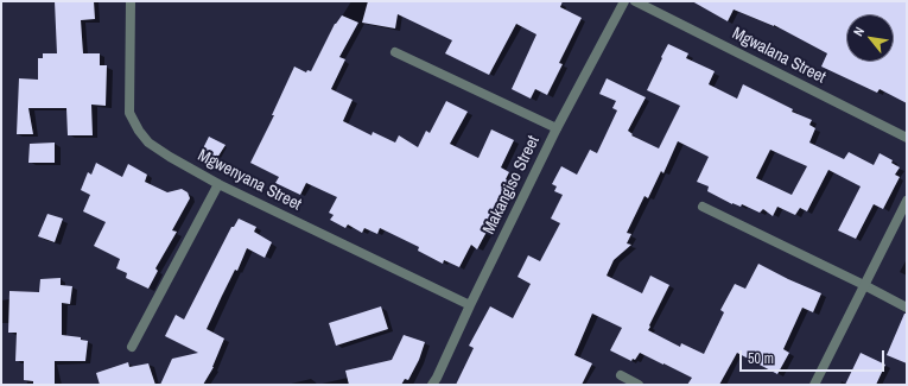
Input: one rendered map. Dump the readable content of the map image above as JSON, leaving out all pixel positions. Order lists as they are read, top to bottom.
{
  "streets": {
    "street": ["Mgwalana Street", "Mgwenyana Street", "Makangiso Street"]
  },
  "crossings": [
    ["Mgwenyana Street", "Makangiso Street"]
  ],
  "scale_bar": "50 m",
  "north": "top left"
}
